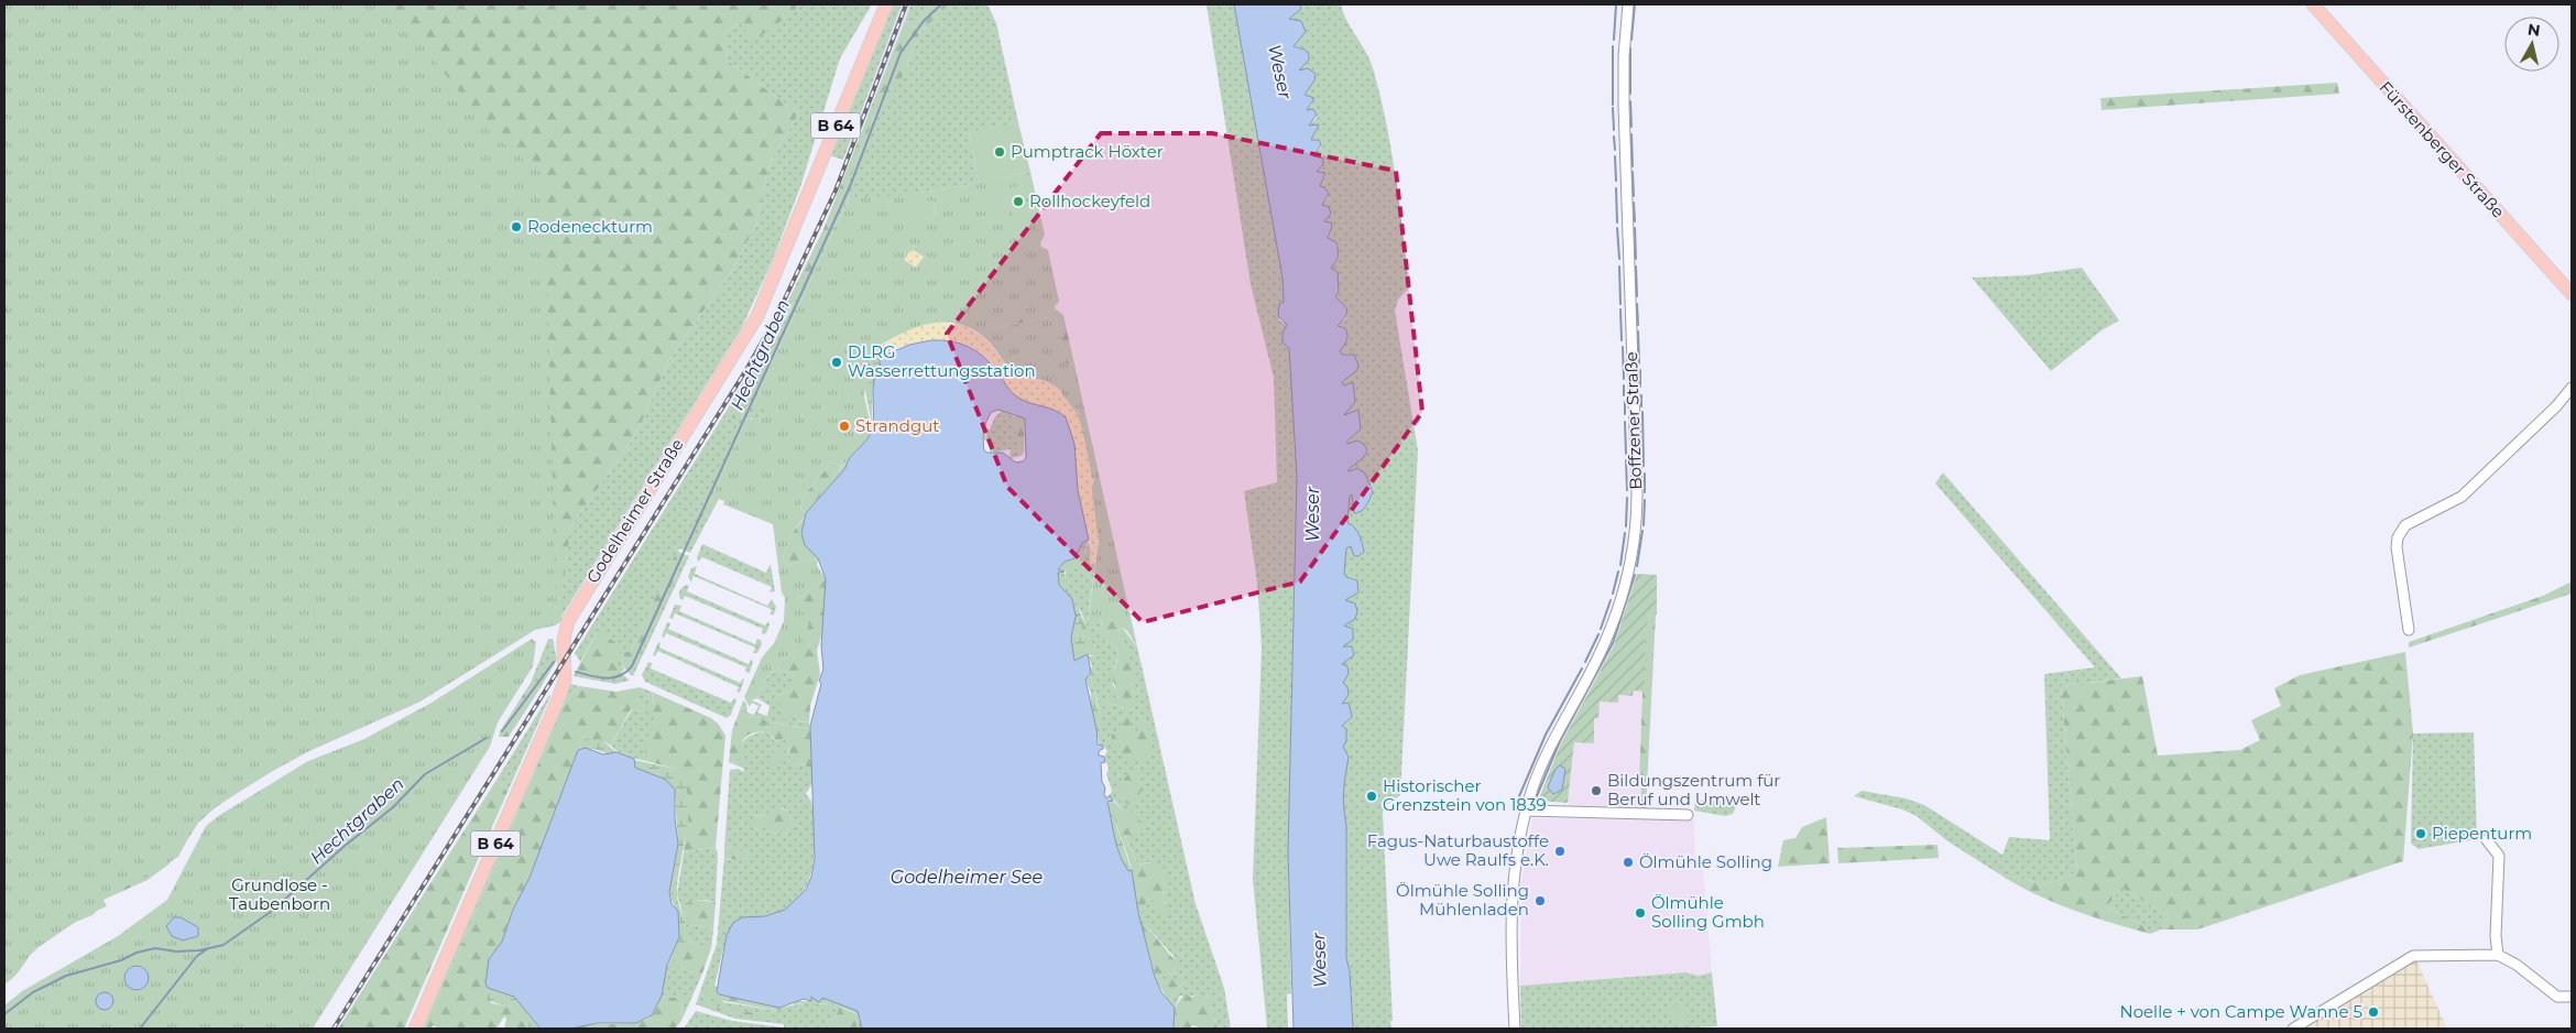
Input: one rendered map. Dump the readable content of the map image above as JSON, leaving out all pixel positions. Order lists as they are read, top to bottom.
{
  "streets": {
    "main road": ["B 64", "Fürstenberger Straße", "Godelheimer Straße"],
    "street": ["Boffzener Straße"]
  },
  "water": ["Weser", "Hechtgraben", "Godelheimer See"],
  "parks": ["Grundlose - Taubenborn"],
  "places": [
    "Pumptrack Höxter",
    "Rollhockeyfeld",
    "Rodeneckturm",
    "DLRG Wasserrettungsstation",
    "Strandgut",
    "Bildungszentrum für Beruf und Umwelt",
    "Historischer Grenzstein von 1839",
    "Piepenturm",
    "Fagus-Naturbaustoffe Uwe Raulfs e.K.",
    "Ölmühle Solling",
    "Ölmühle Solling Mühlenladen",
    "Ölmühle Solling Gmbh",
    "Noelle + von Campe Wanne 5"
  ],
  "north": "top"
}
